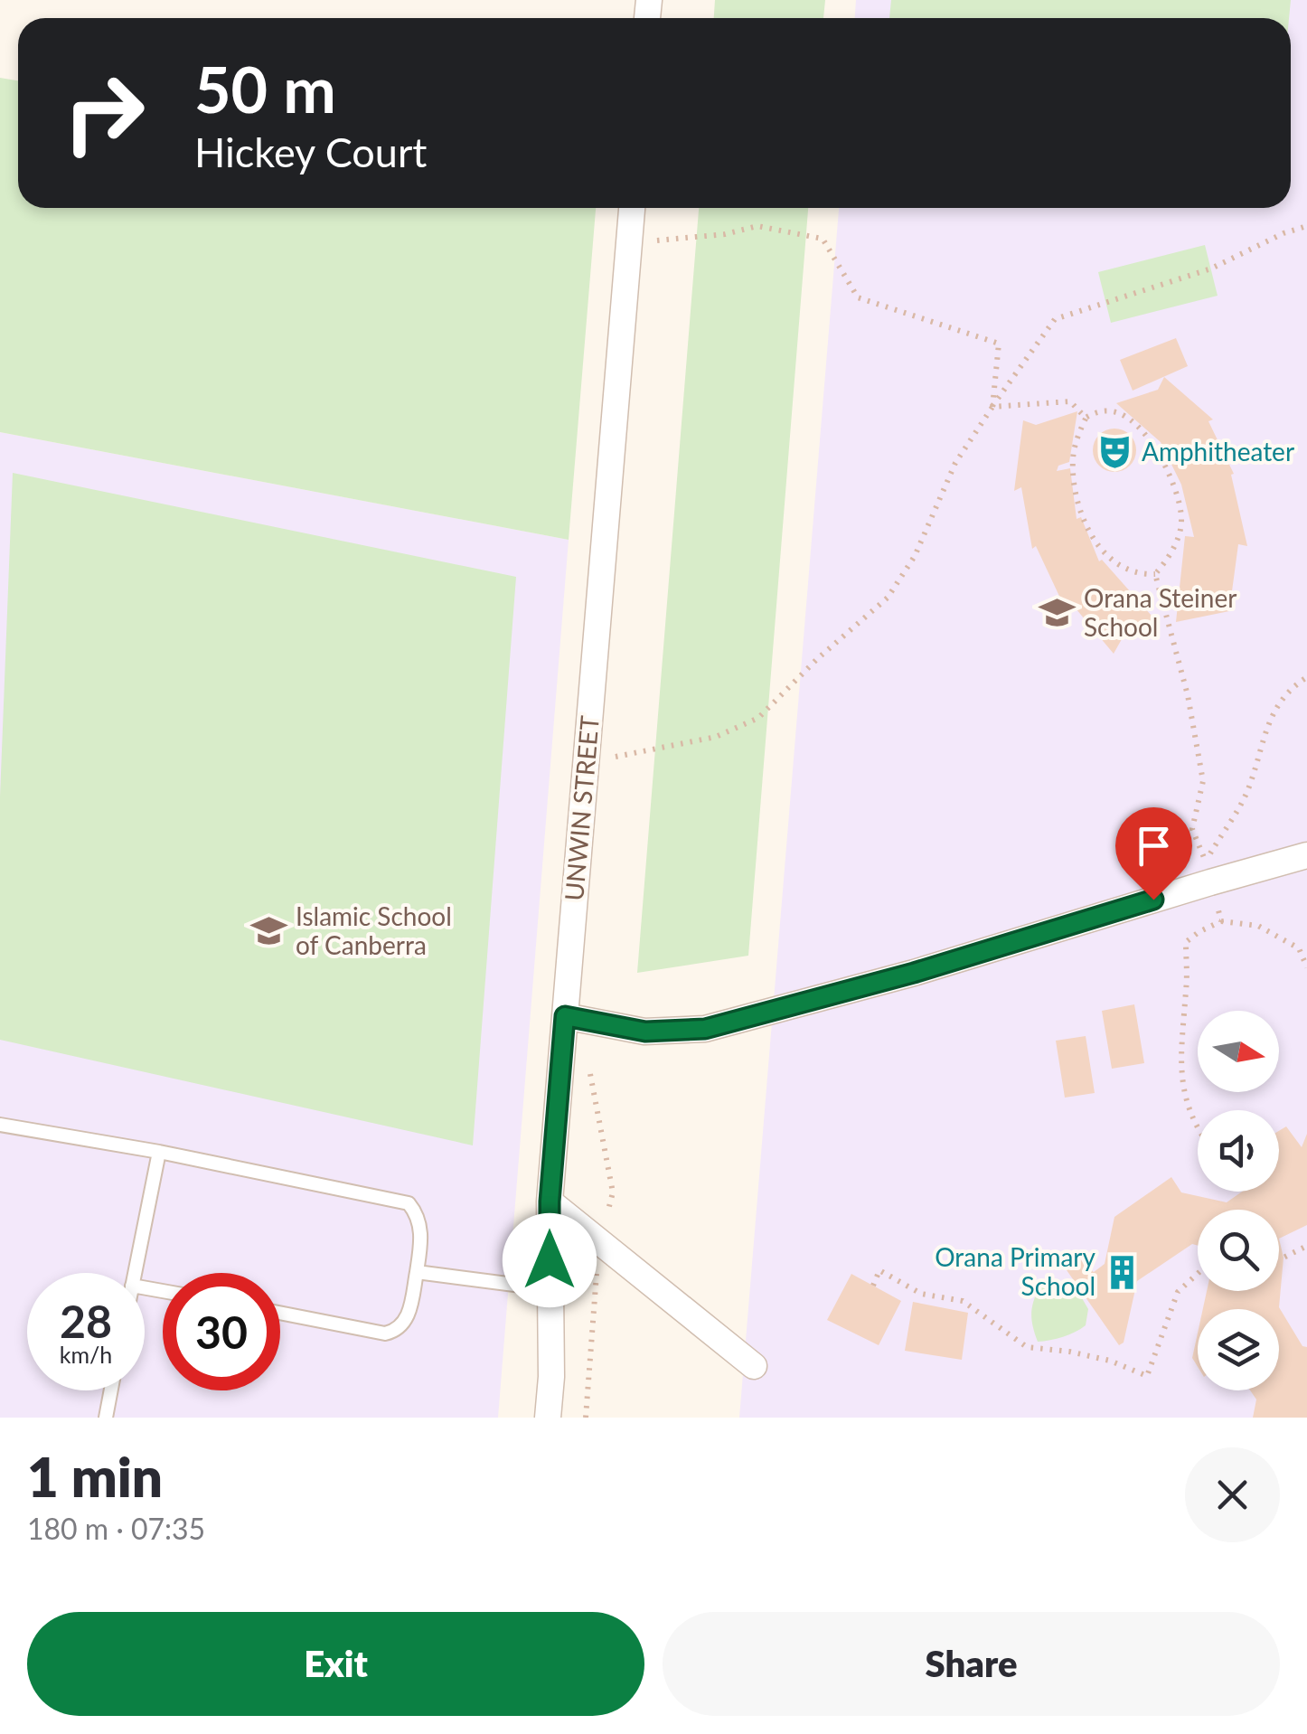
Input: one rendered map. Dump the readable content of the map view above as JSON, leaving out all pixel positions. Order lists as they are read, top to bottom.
{
  "streets": {
    "street": ["UNWIN STREET"]
  },
  "places": {
    "theatre": ["Amphitheater"],
    "school or university": ["Orana Steiner School", "Islamic School of Canberra"],
    "building": ["Orana Primary School"]
  },
  "north": "right",
  "page": {
    "turn": ["50 m", "Hickey Court"],
    "speed": "28 km/h",
    "limit": "30",
    "heading": ["1 min", "180 m · 07:35"],
    "buttons": ["Exit", "Share"]
  }
}
